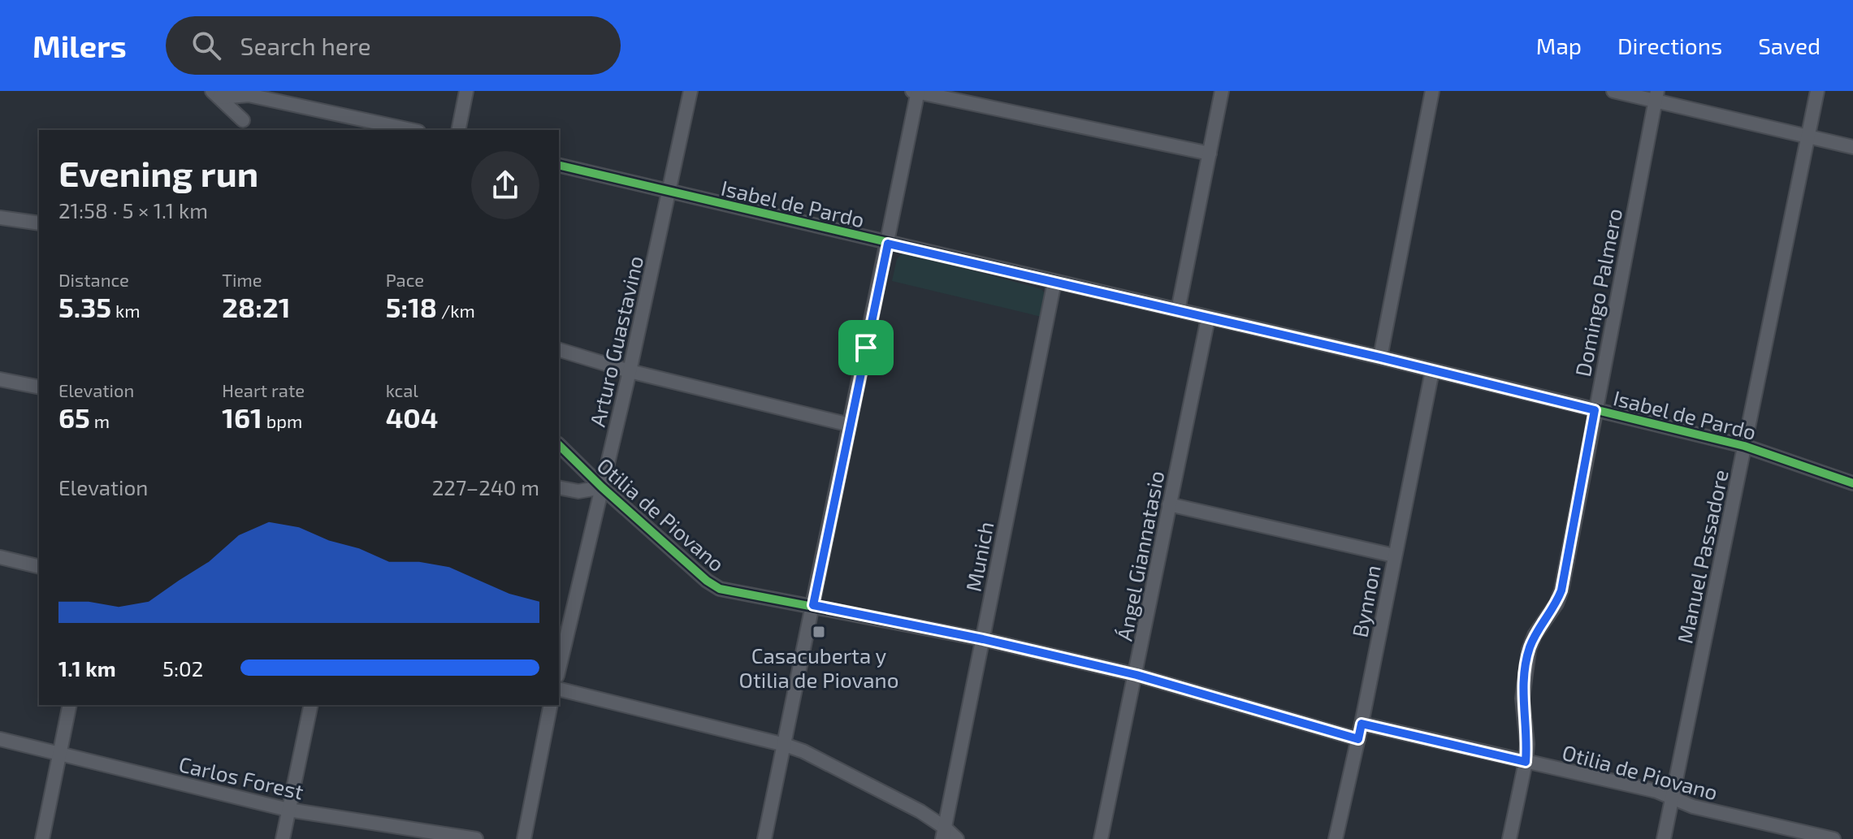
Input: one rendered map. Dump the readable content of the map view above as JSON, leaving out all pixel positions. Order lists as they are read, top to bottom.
{
  "streets": {
    "street": [
      "Isabel de Pardo",
      "Domingo Palmero",
      "Arturo Guastavino",
      "Otilia de Piovano",
      "Ángel Giannatasio",
      "Munich",
      "Manuel Passadore",
      "Bynnon",
      "Carlos Forest"
    ]
  },
  "crossings": [
    ["Isabel de Pardo", "Domingo Palmero"],
    ["Isabel de Pardo", "Arturo Guastavino"],
    ["Isabel de Pardo", "Ángel Giannatasio"],
    ["Isabel de Pardo", "Munich"],
    ["Isabel de Pardo", "Manuel Passadore"],
    ["Isabel de Pardo", "Bynnon"],
    ["Domingo Palmero", "Otilia de Piovano"],
    ["Arturo Guastavino", "Otilia de Piovano"],
    ["Otilia de Piovano", "Ángel Giannatasio"],
    ["Otilia de Piovano", "Munich"],
    ["Otilia de Piovano", "Manuel Passadore"],
    ["Otilia de Piovano", "Bynnon"]
  ],
  "places": {
    "transit": ["Casacuberta y Otilia de Piovano"]
  },
  "page": {
    "header": "Milers",
    "search": "Search here",
    "nav": ["Map", "Directions", "Saved"],
    "heading": ["Evening run", "21:58 · 5 × 1.1 km"],
    "stats": [
      ["Distance", "5.35 km"],
      ["Time", "28:21"],
      ["Pace", "5:18 /km"],
      ["Elevation", "65 m"],
      ["Heart rate", "161 bpm"],
      ["kcal", "404"]
    ],
    "chart": ["Elevation", "227–240 m"],
    "list": [
      {
        "name": "1.1 km",
        "note": "5:02"
      }
    ]
  }
}
